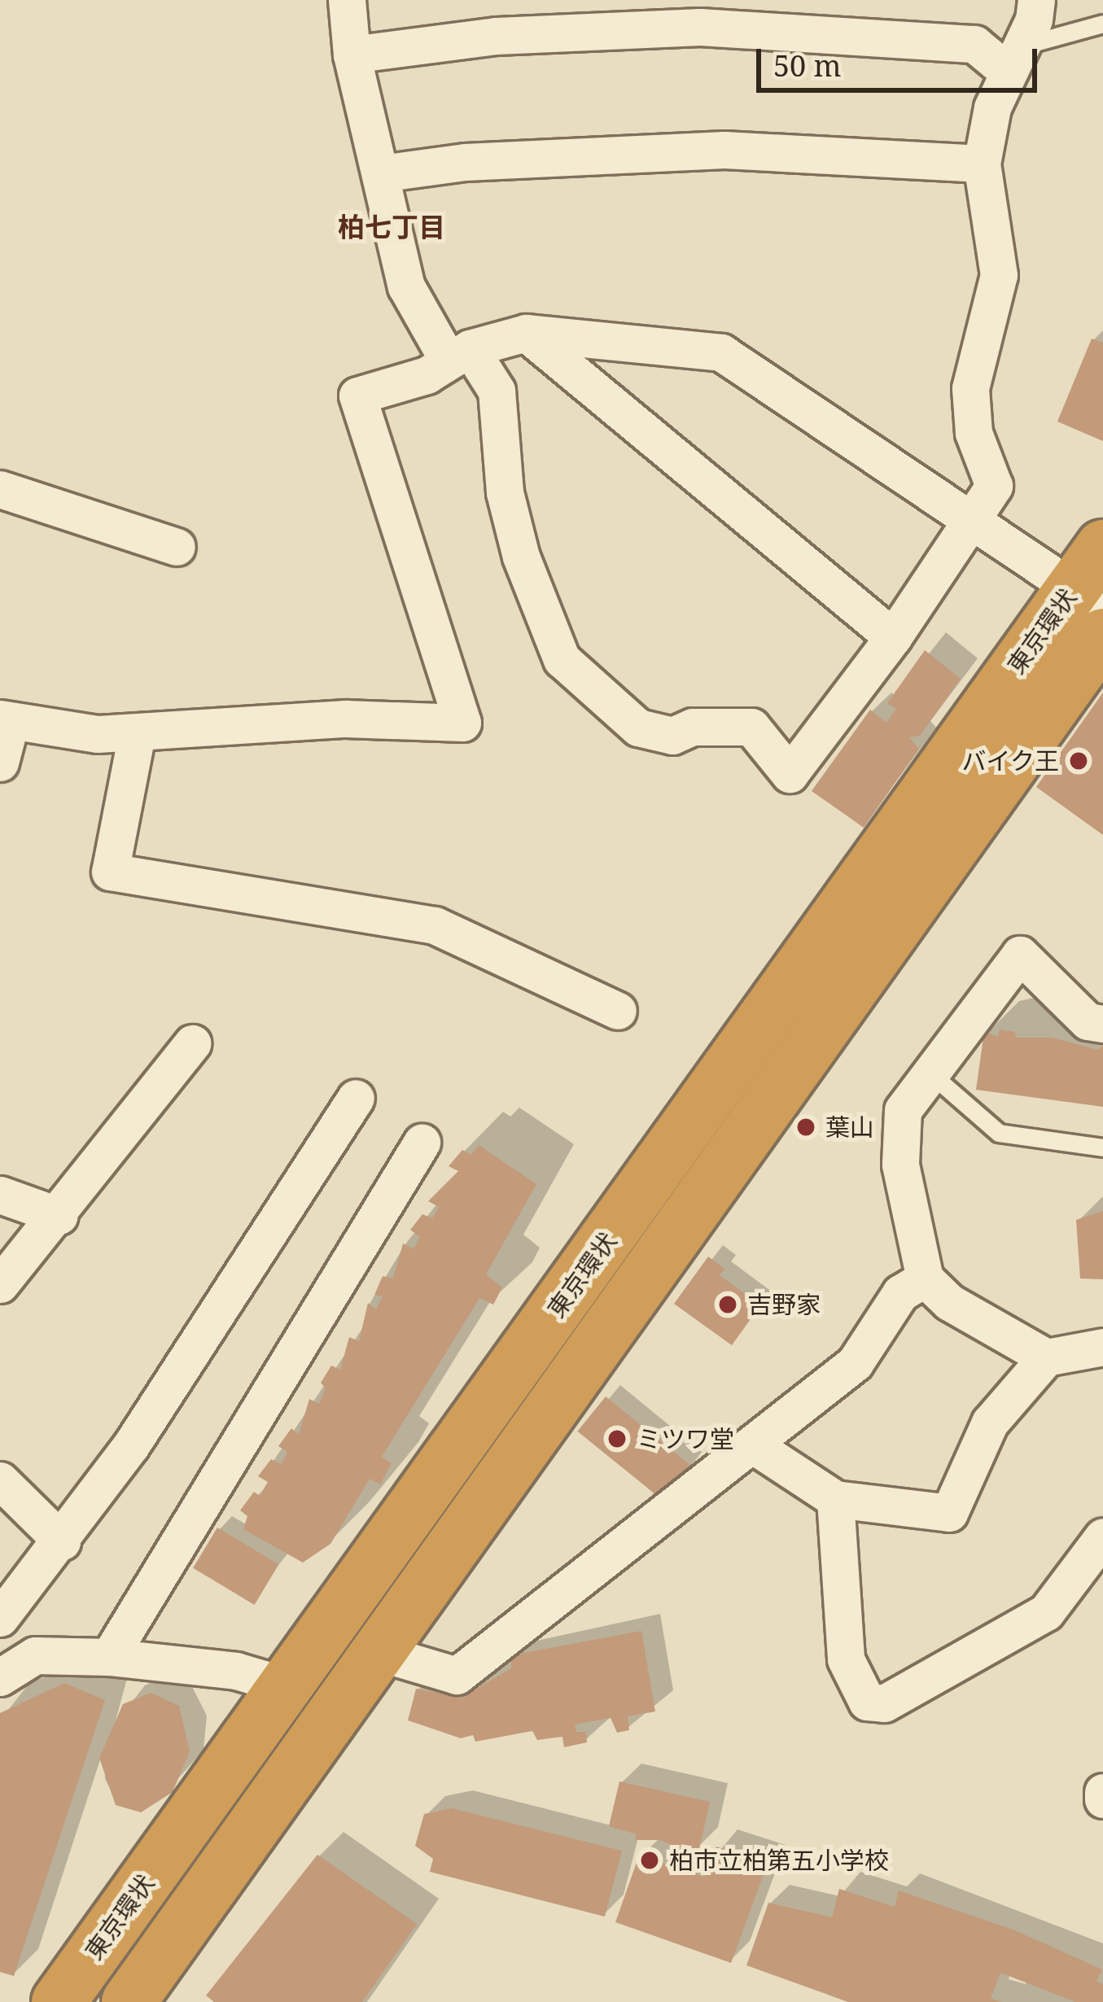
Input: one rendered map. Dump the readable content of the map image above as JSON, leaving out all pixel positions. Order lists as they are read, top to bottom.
{
  "streets": {
    "highway": ["東京環状"]
  },
  "districts": ["柏七丁目"],
  "places": [
    "バイク王",
    "葉山",
    "吉野家",
    "ミツワ堂",
    "柏市立柏第五小学校"
  ],
  "scale_bar": "50 m"
}
